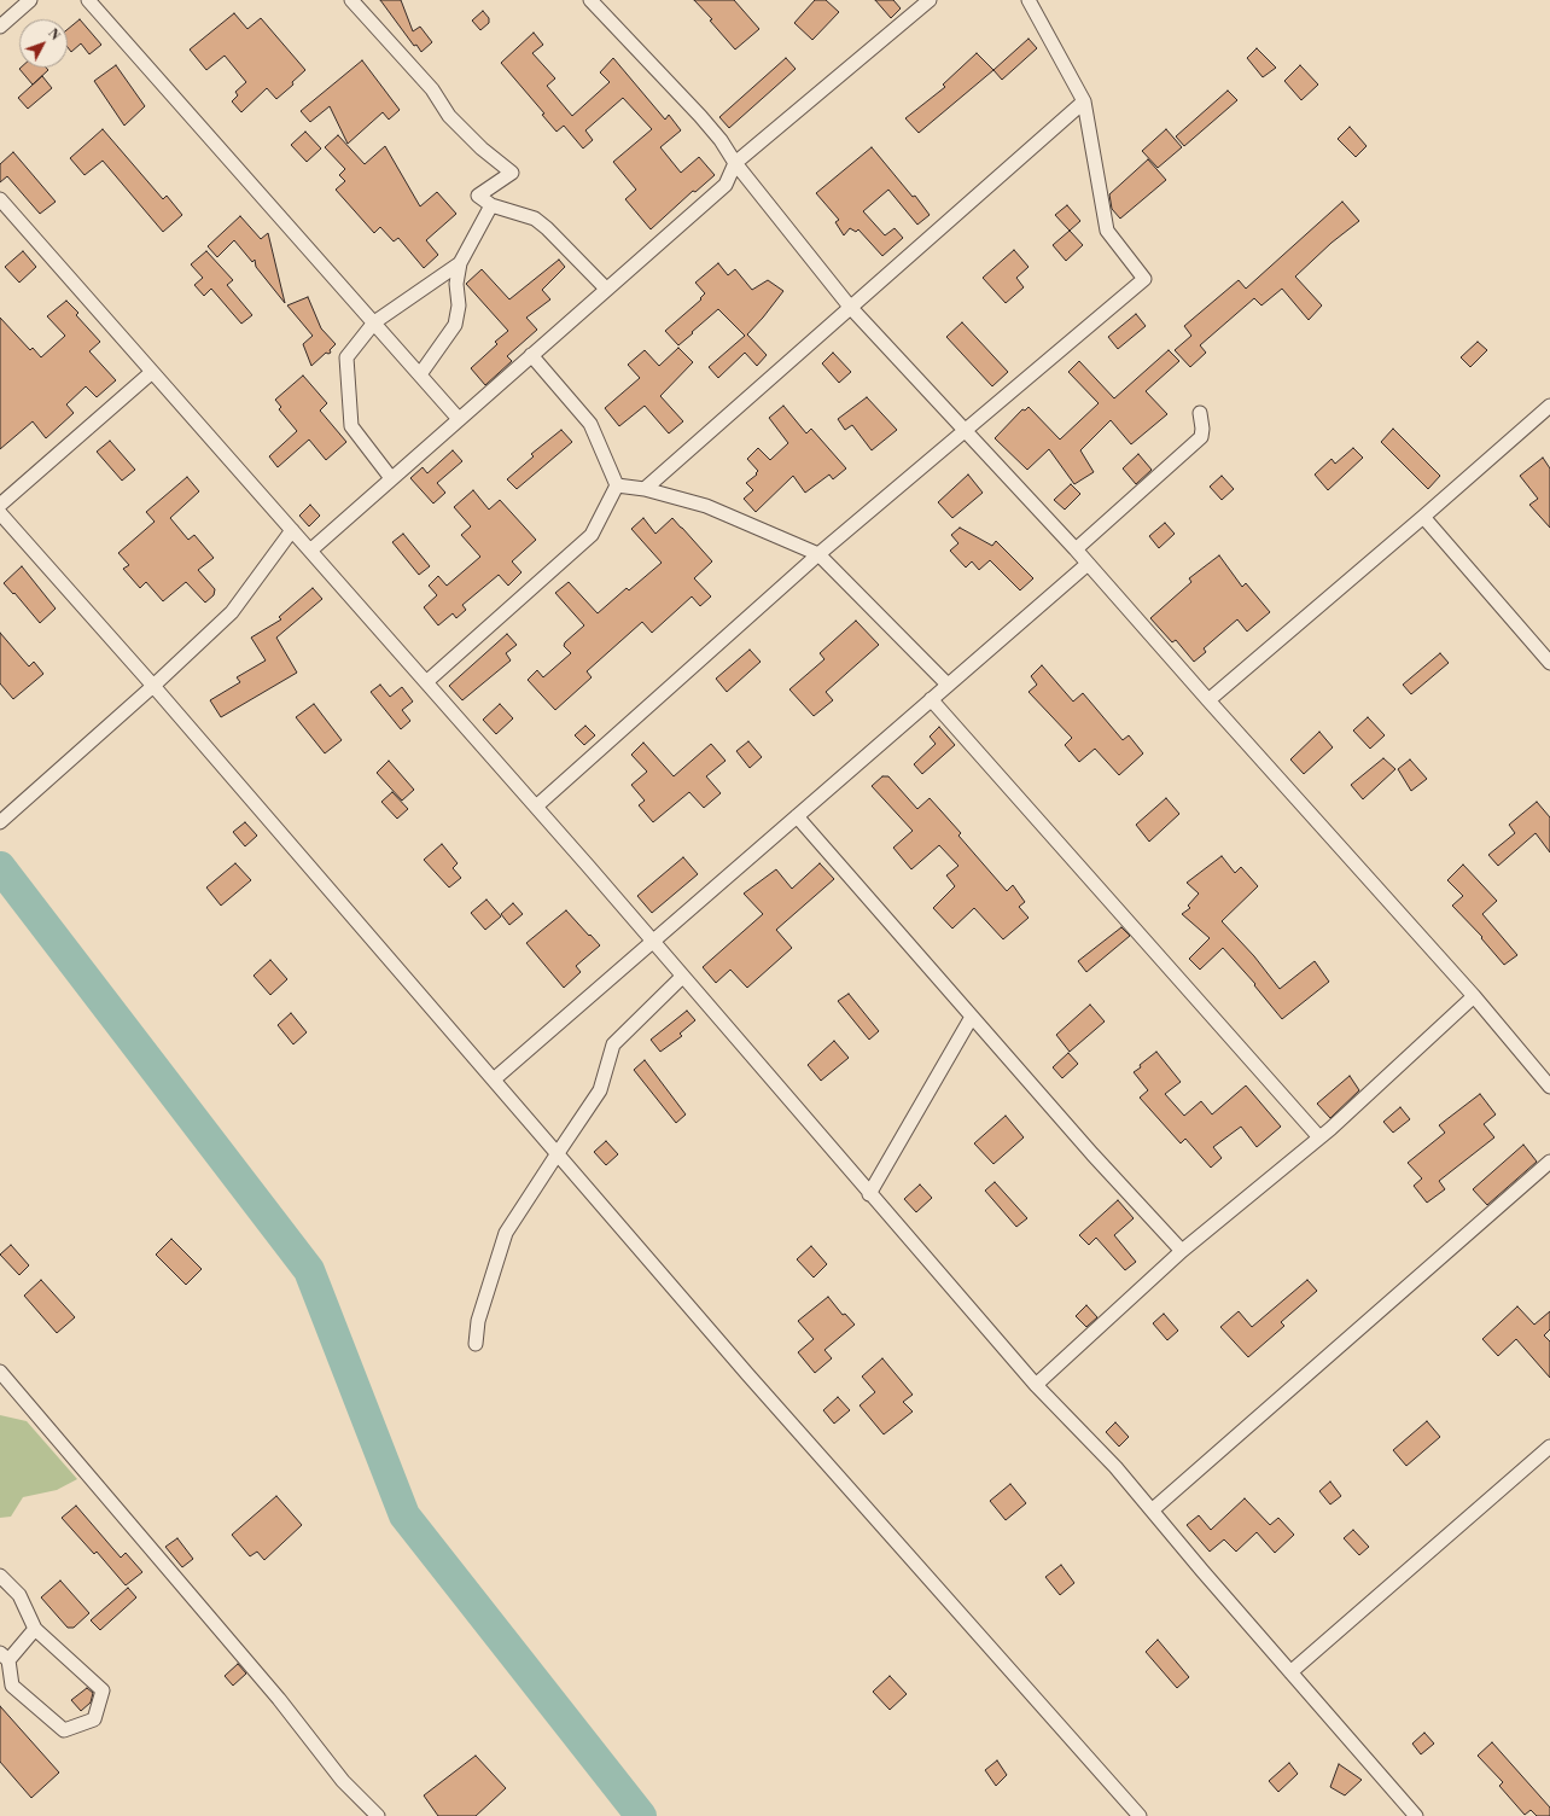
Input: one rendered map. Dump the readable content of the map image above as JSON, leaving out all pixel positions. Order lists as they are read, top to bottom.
{
  "north": "top right"
}
